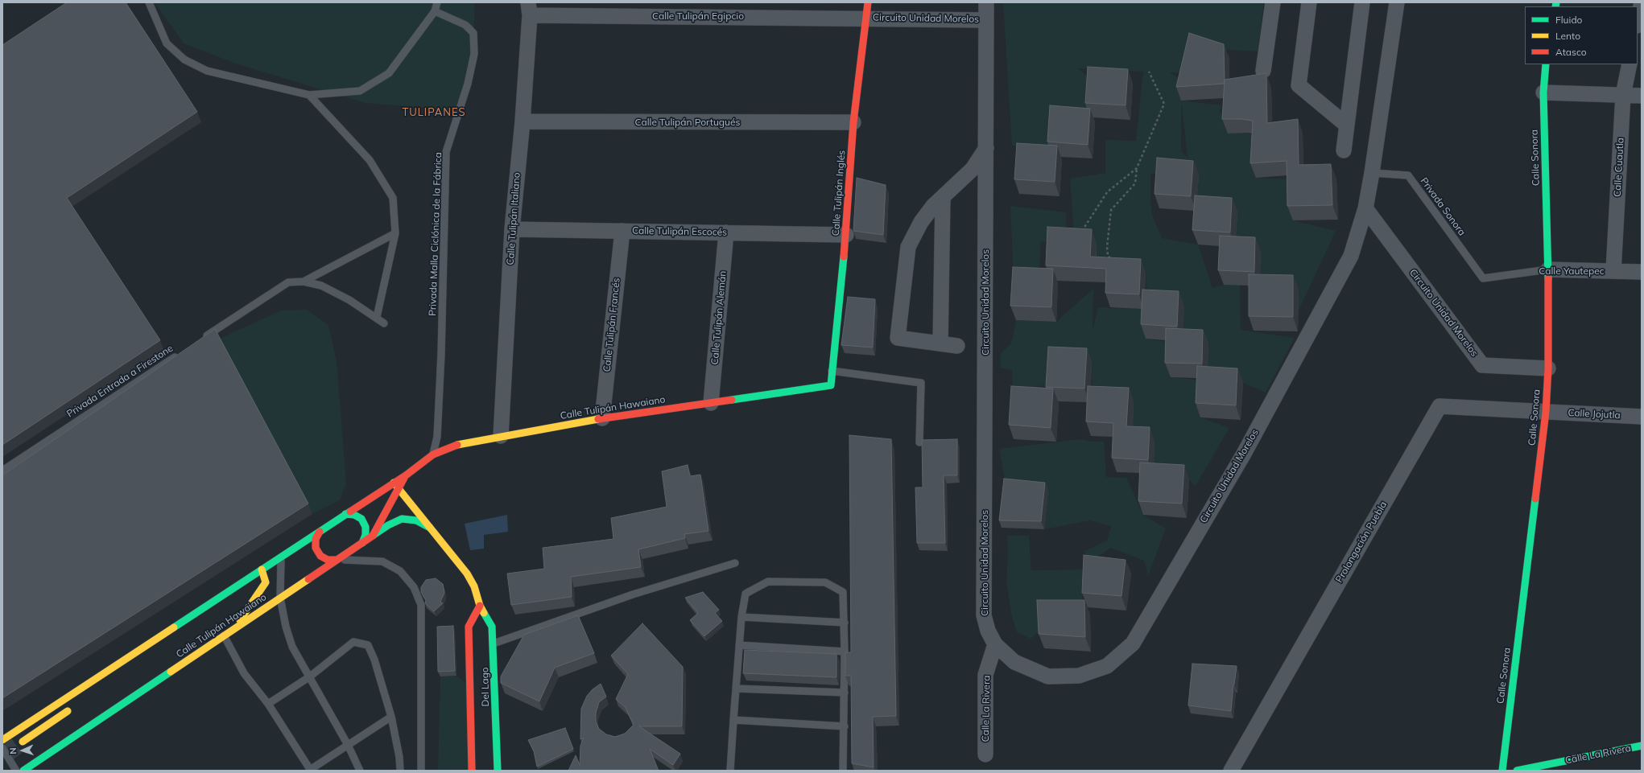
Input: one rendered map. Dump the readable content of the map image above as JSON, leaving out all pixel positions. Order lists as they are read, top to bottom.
{
  "streets": {
    "street": [
      "Calle Tulipán Egipcio",
      "Circuito Unidad Morelos",
      "Calle Tulipán Portugués",
      "Calle Sonora",
      "Calle Cuautla",
      "Calle Tulipán Inglés",
      "Calle Tulipán Italiano",
      "Calle Tulipán Escocés",
      "Calle Yautepec",
      "Calle Tulipán Alemán",
      "Calle Tulipán Francés",
      "Calle Tulipán Hawaiano",
      "Calle Jojutla",
      "Prolongación Puebla",
      "Del Lago",
      "Calle La Rivera"
    ],
    "lane": ["Privada Sonora", "Privada Malla Ciclónica de la Fábrica", "Privada Entrada a Firestone"]
  },
  "crossings": [
    ["Calle Tulipán Egipcio", "Circuito Unidad Morelos"],
    ["Calle Tulipán Egipcio", "Calle Tulipán Inglés"],
    ["Calle Tulipán Egipcio", "Calle Tulipán Italiano"],
    ["Circuito Unidad Morelos", "Calle Sonora"],
    ["Circuito Unidad Morelos", "Calle Tulipán Inglés"],
    ["Circuito Unidad Morelos", "Privada Sonora"],
    ["Circuito Unidad Morelos", "Calle La Rivera"],
    ["Calle Tulipán Portugués", "Calle Tulipán Inglés"],
    ["Calle Tulipán Portugués", "Calle Tulipán Italiano"],
    ["Calle Sonora", "Calle Yautepec"],
    ["Calle Sonora", "Calle Jojutla"],
    ["Calle Sonora", "Prolongación Puebla"],
    ["Calle Cuautla", "Calle Yautepec"],
    ["Calle Tulipán Inglés", "Calle Tulipán Escocés"],
    ["Calle Tulipán Inglés", "Calle Tulipán Hawaiano"],
    ["Privada Sonora", "Calle Yautepec"],
    ["Calle Tulipán Italiano", "Calle Tulipán Escocés"],
    ["Calle Tulipán Italiano", "Calle Tulipán Hawaiano"],
    ["Calle Tulipán Escocés", "Calle Tulipán Alemán"],
    ["Calle Tulipán Escocés", "Calle Tulipán Francés"],
    ["Privada Malla Ciclónica de la Fábrica", "Calle Tulipán Hawaiano"],
    ["Calle Tulipán Alemán", "Calle Tulipán Hawaiano"],
    ["Calle Tulipán Francés", "Calle Tulipán Hawaiano"],
    ["Calle Tulipán Hawaiano", "Del Lago"],
    ["Calle Jojutla", "Prolongación Puebla"]
  ],
  "districts": ["TULIPANES"],
  "legend": ["Fluido", "Lento", "Atasco"],
  "north": "left"
}
